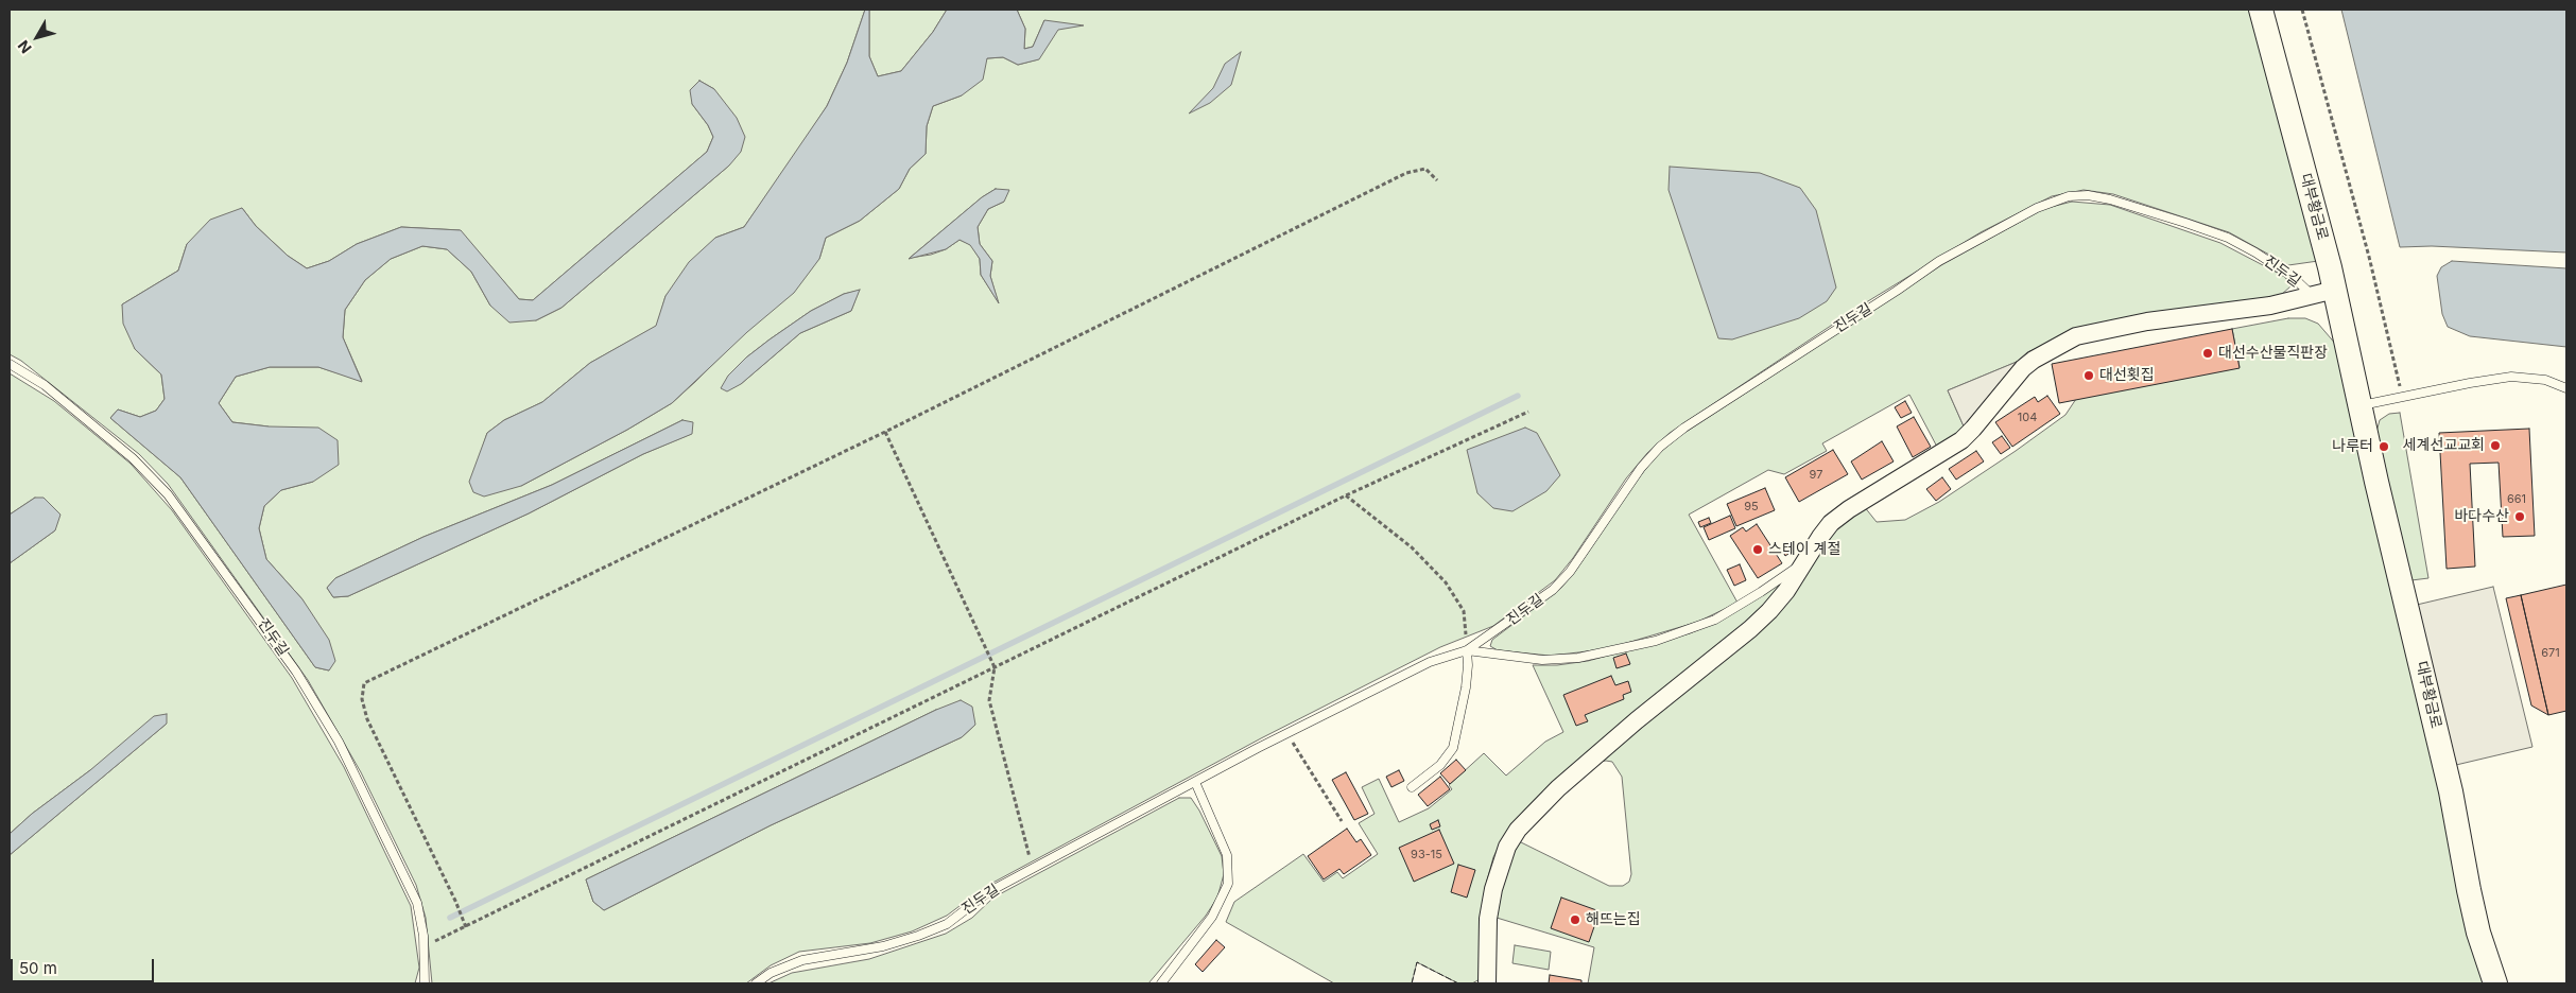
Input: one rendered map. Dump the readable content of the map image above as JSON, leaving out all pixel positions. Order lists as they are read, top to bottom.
{
  "streets": {
    "main road": ["대부황금로"],
    "street": ["진두길"]
  },
  "crossings": [
    ["대부황금로", "진두길"]
  ],
  "places": [
    "대선수산물직판장",
    "대선횟집",
    "세계선교교회",
    "나루터",
    "바다수산",
    "스테이 계절",
    "해뜨는집"
  ],
  "house_numbers": [
    "104",
    "97",
    "661",
    "95",
    "671",
    "93-15"
  ],
  "scale_bar": "50 m",
  "north": "bottom left"
}
